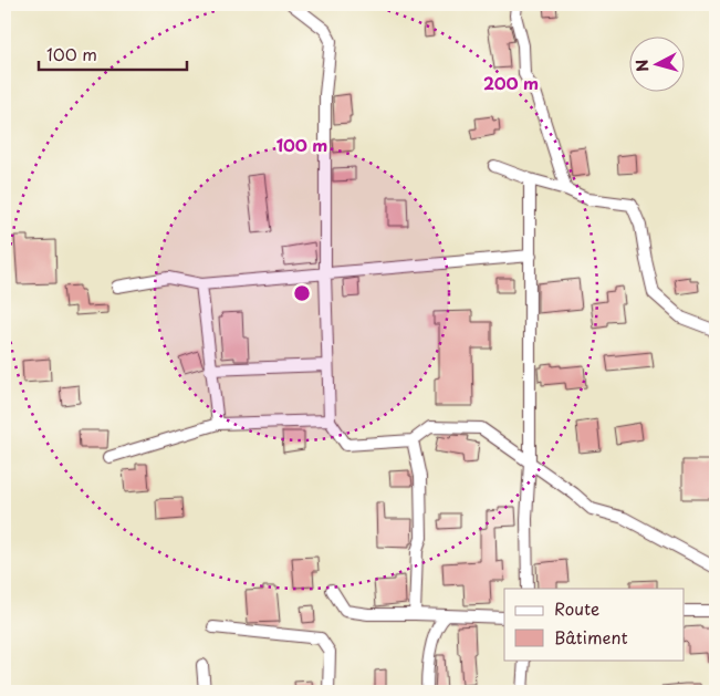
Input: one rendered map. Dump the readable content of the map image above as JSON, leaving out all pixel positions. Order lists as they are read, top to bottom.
{
  "legend": ["Route", "Bâtiment"],
  "scale_bar": "100 m",
  "north": "left",
  "rings": ["200 m", "100 m"]
}
